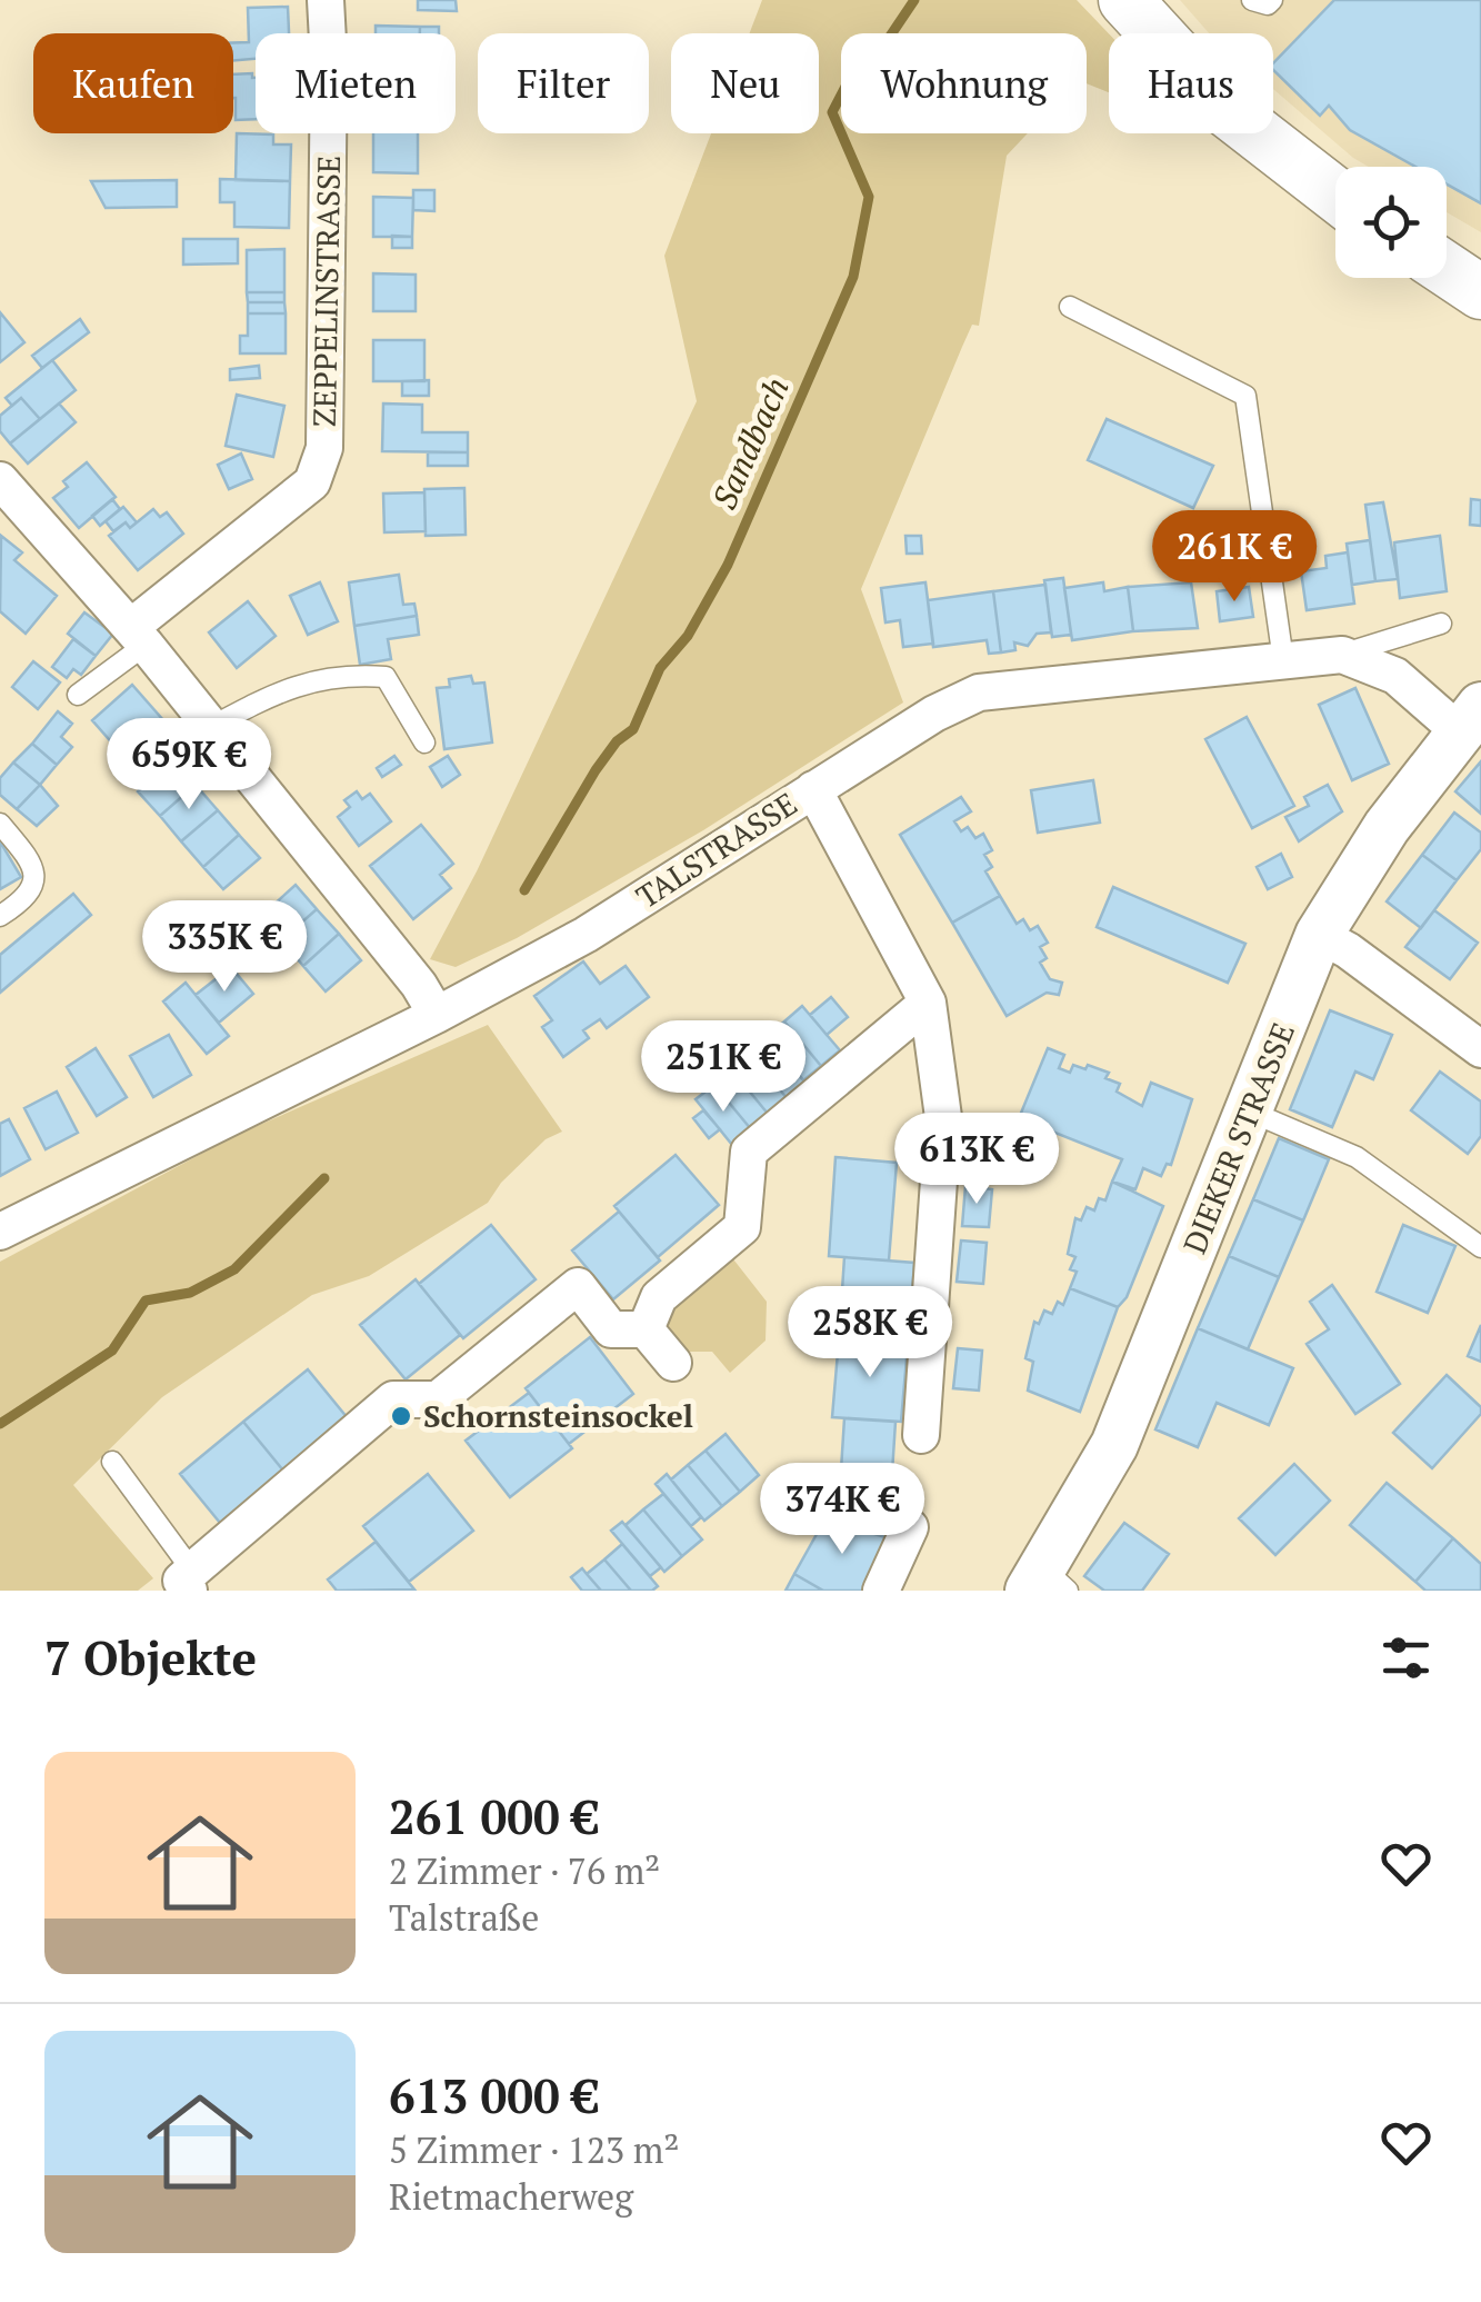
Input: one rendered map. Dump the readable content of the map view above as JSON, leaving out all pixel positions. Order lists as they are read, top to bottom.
{
  "streets": {
    "street": ["ZEPPELINSTRASSE", "TALSTRASSE", "DIEKER STRASSE"]
  },
  "crossings": [
    ["TALSTRASSE", "DIEKER STRASSE"]
  ],
  "water": ["Sandbach"],
  "places": ["Schornsteinsockel"],
  "page": {
    "chip": [
      "Kaufen",
      "Mieten",
      "Filter",
      "Neu",
      "Wohnung",
      "Haus"
    ],
    "price": [
      "261K €",
      "659K €",
      "335K €",
      "251K €",
      "613K €",
      "258K €",
      "374K €"
    ],
    "heading": "7 Objekte",
    "list": [
      {
        "name": "261 000 €",
        "note": "2 Zimmer · 76 m² · Talstraße"
      },
      {
        "name": "613 000 €",
        "note": "5 Zimmer · 123 m² · Rietmacherweg"
      }
    ]
  }
}
